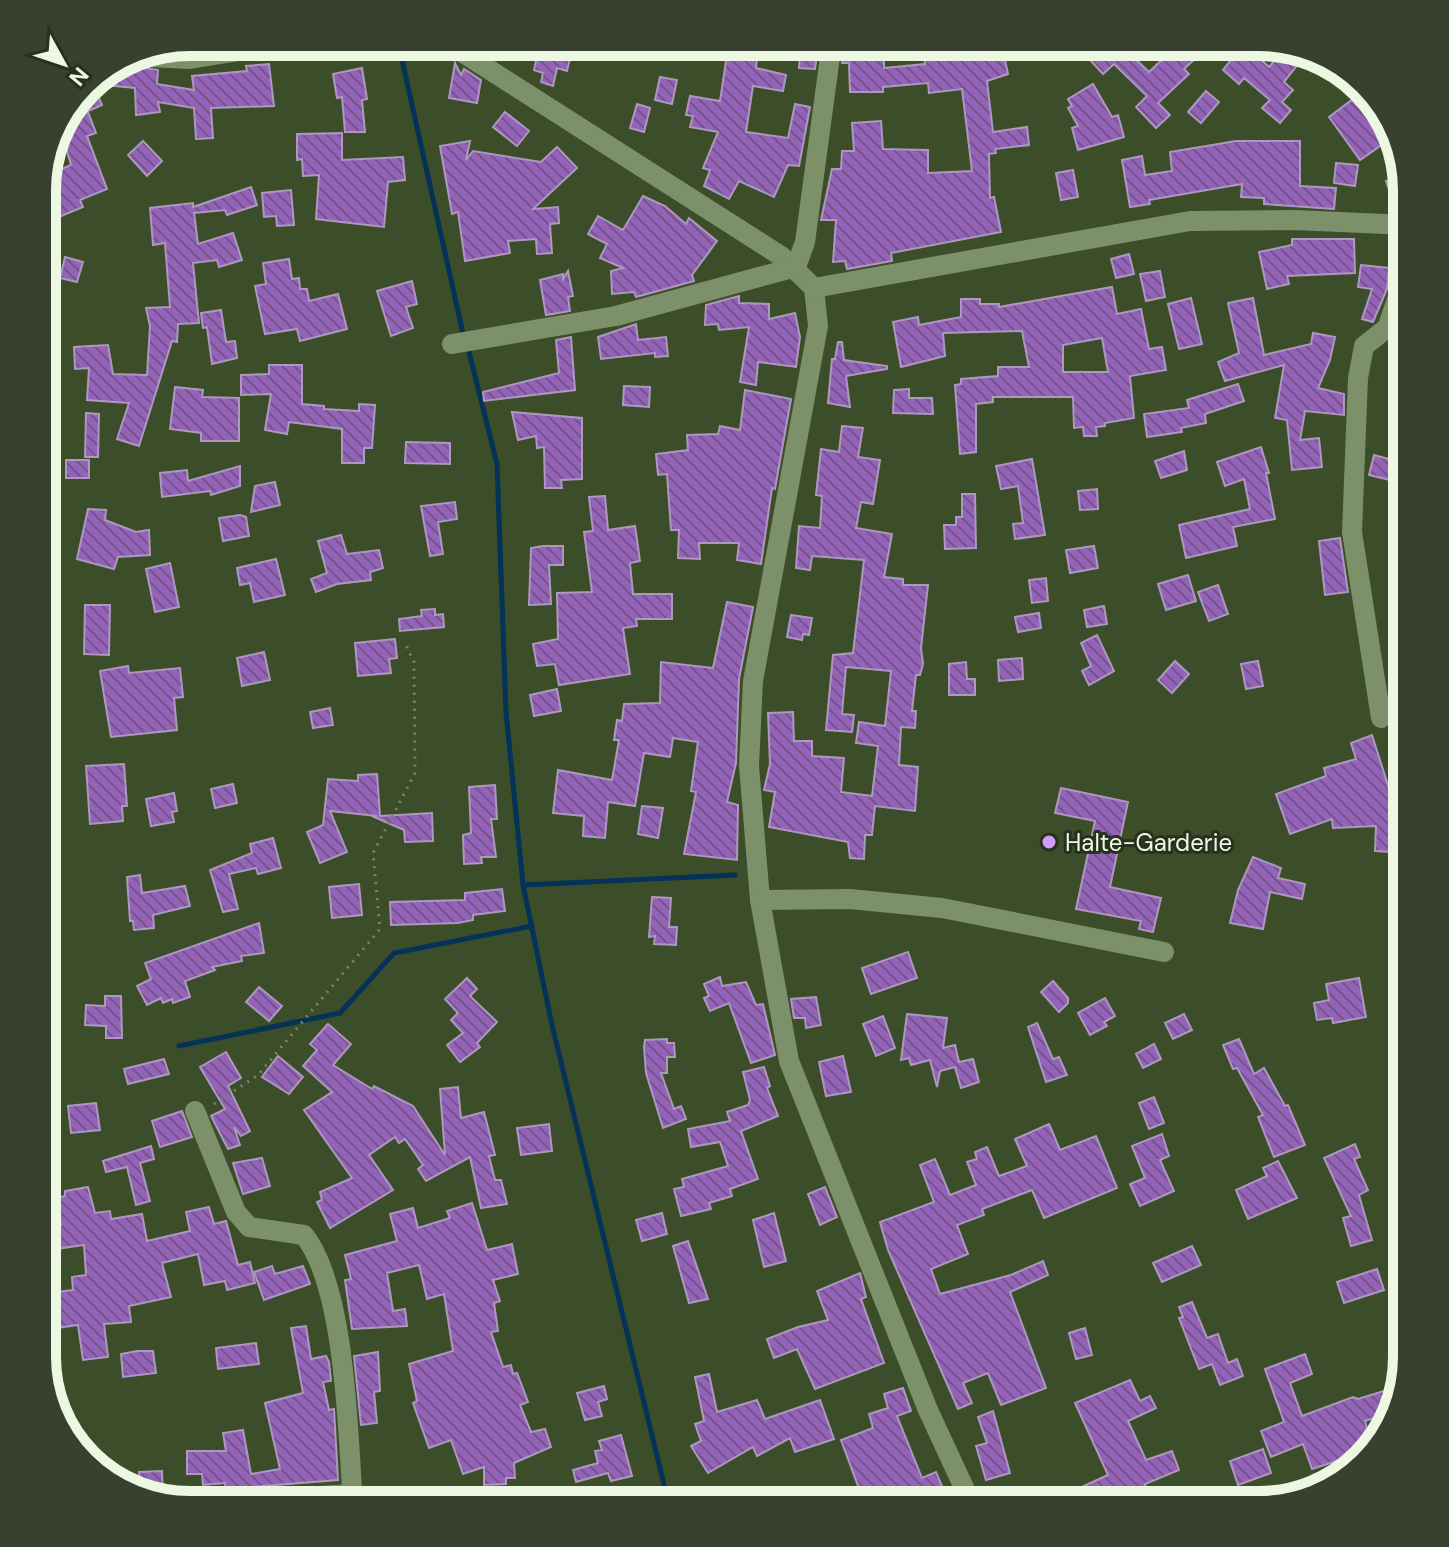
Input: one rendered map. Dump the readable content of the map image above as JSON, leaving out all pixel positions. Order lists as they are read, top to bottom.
{
  "places": ["Halte-Garderie"],
  "north": "bottom right"
}
